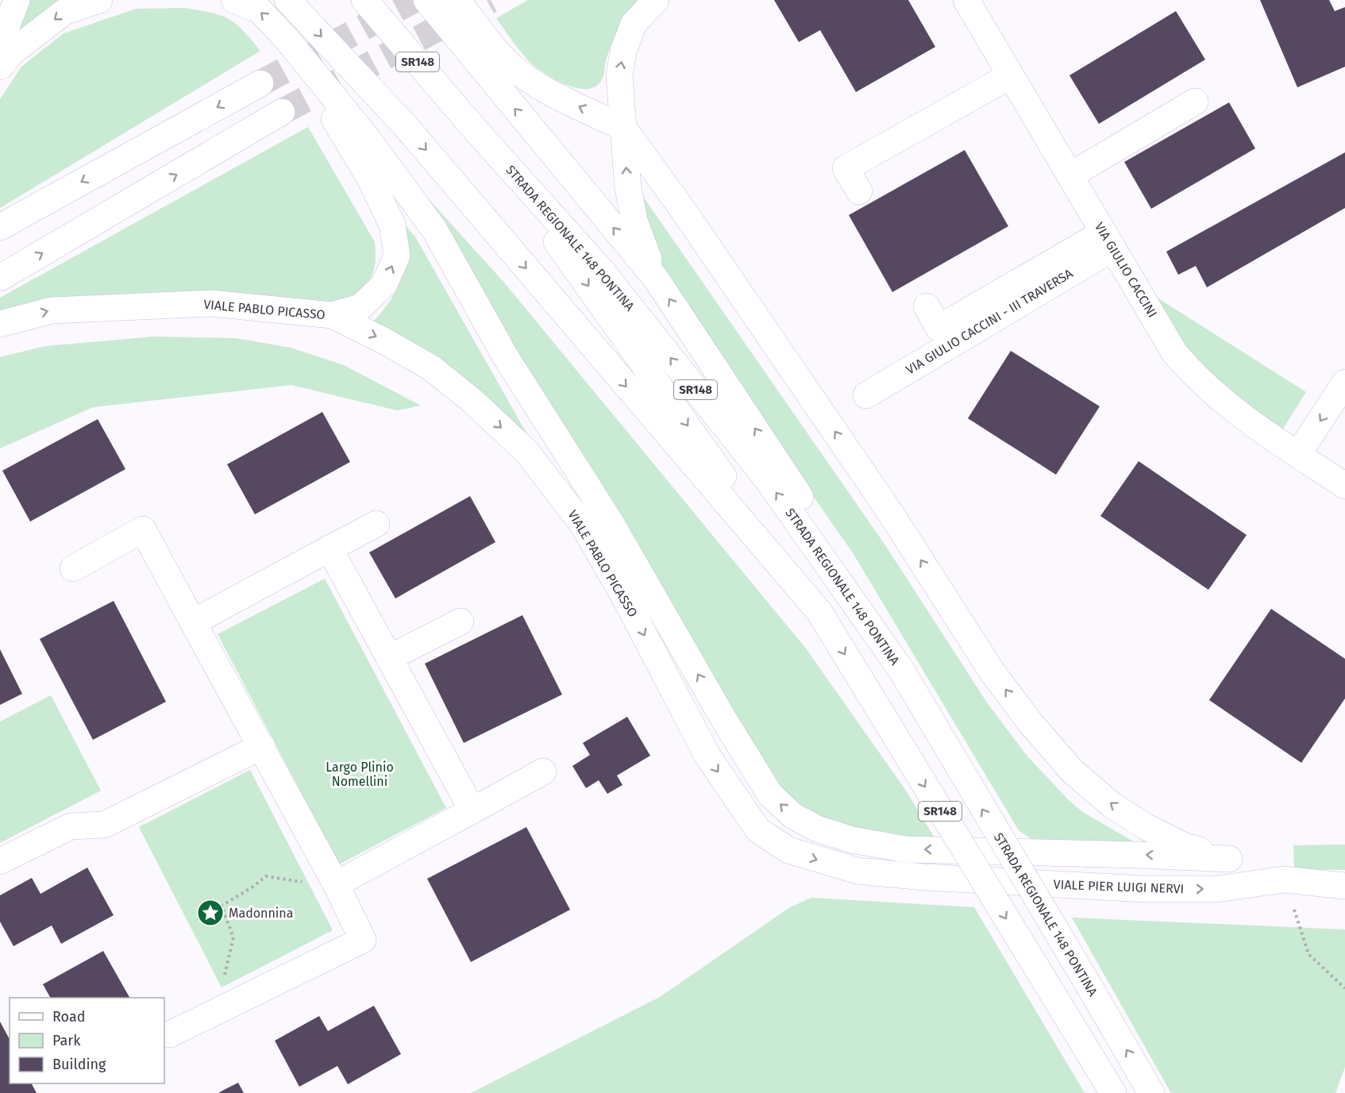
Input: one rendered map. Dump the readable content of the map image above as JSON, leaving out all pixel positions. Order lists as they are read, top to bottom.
{
  "streets": {
    "street": [
      "SR148",
      "STRADA REGIONALE 148 PONTINA",
      "VIA GIULIO CACCINI",
      "VIALE PABLO PICASSO",
      "VIA GIULIO CACCINI - III TRAVERSA",
      "VIALE PIER LUIGI NERVI"
    ]
  },
  "crossings": [
    ["VIA GIULIO CACCINI", "VIA GIULIO CACCINI - III TRAVERSA"],
    ["VIALE PABLO PICASSO", "VIALE PIER LUIGI NERVI"]
  ],
  "one_way": ["VIALE PIER LUIGI NERVI"],
  "parks": ["Largo Plinio Nomellini"],
  "places": {
    "place": ["Madonnina"]
  },
  "legend": ["Road", "Park", "Building"]
}
